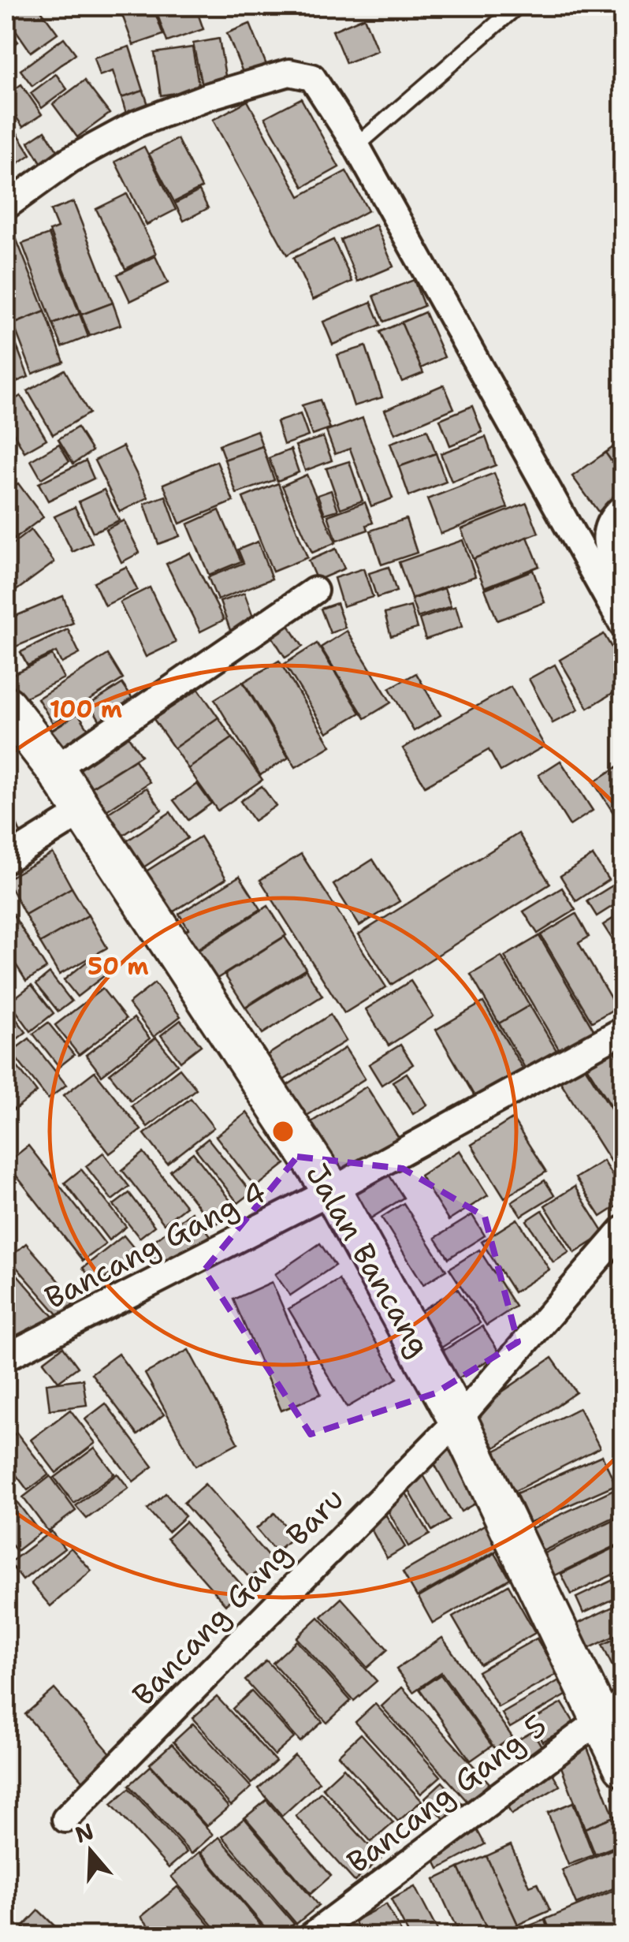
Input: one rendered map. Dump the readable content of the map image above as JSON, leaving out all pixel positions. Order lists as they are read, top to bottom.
{
  "streets": {
    "street": [
      "Bancang Gang 4",
      "Jalan Bancang",
      "Bancang Gang Baru",
      "Bancang Gang 5"
    ]
  },
  "crossings": [
    ["Bancang Gang 4", "Jalan Bancang"],
    ["Jalan Bancang", "Bancang Gang Baru"],
    ["Jalan Bancang", "Bancang Gang 5"]
  ],
  "north": "top",
  "rings": ["100 m", "50 m"]
}
